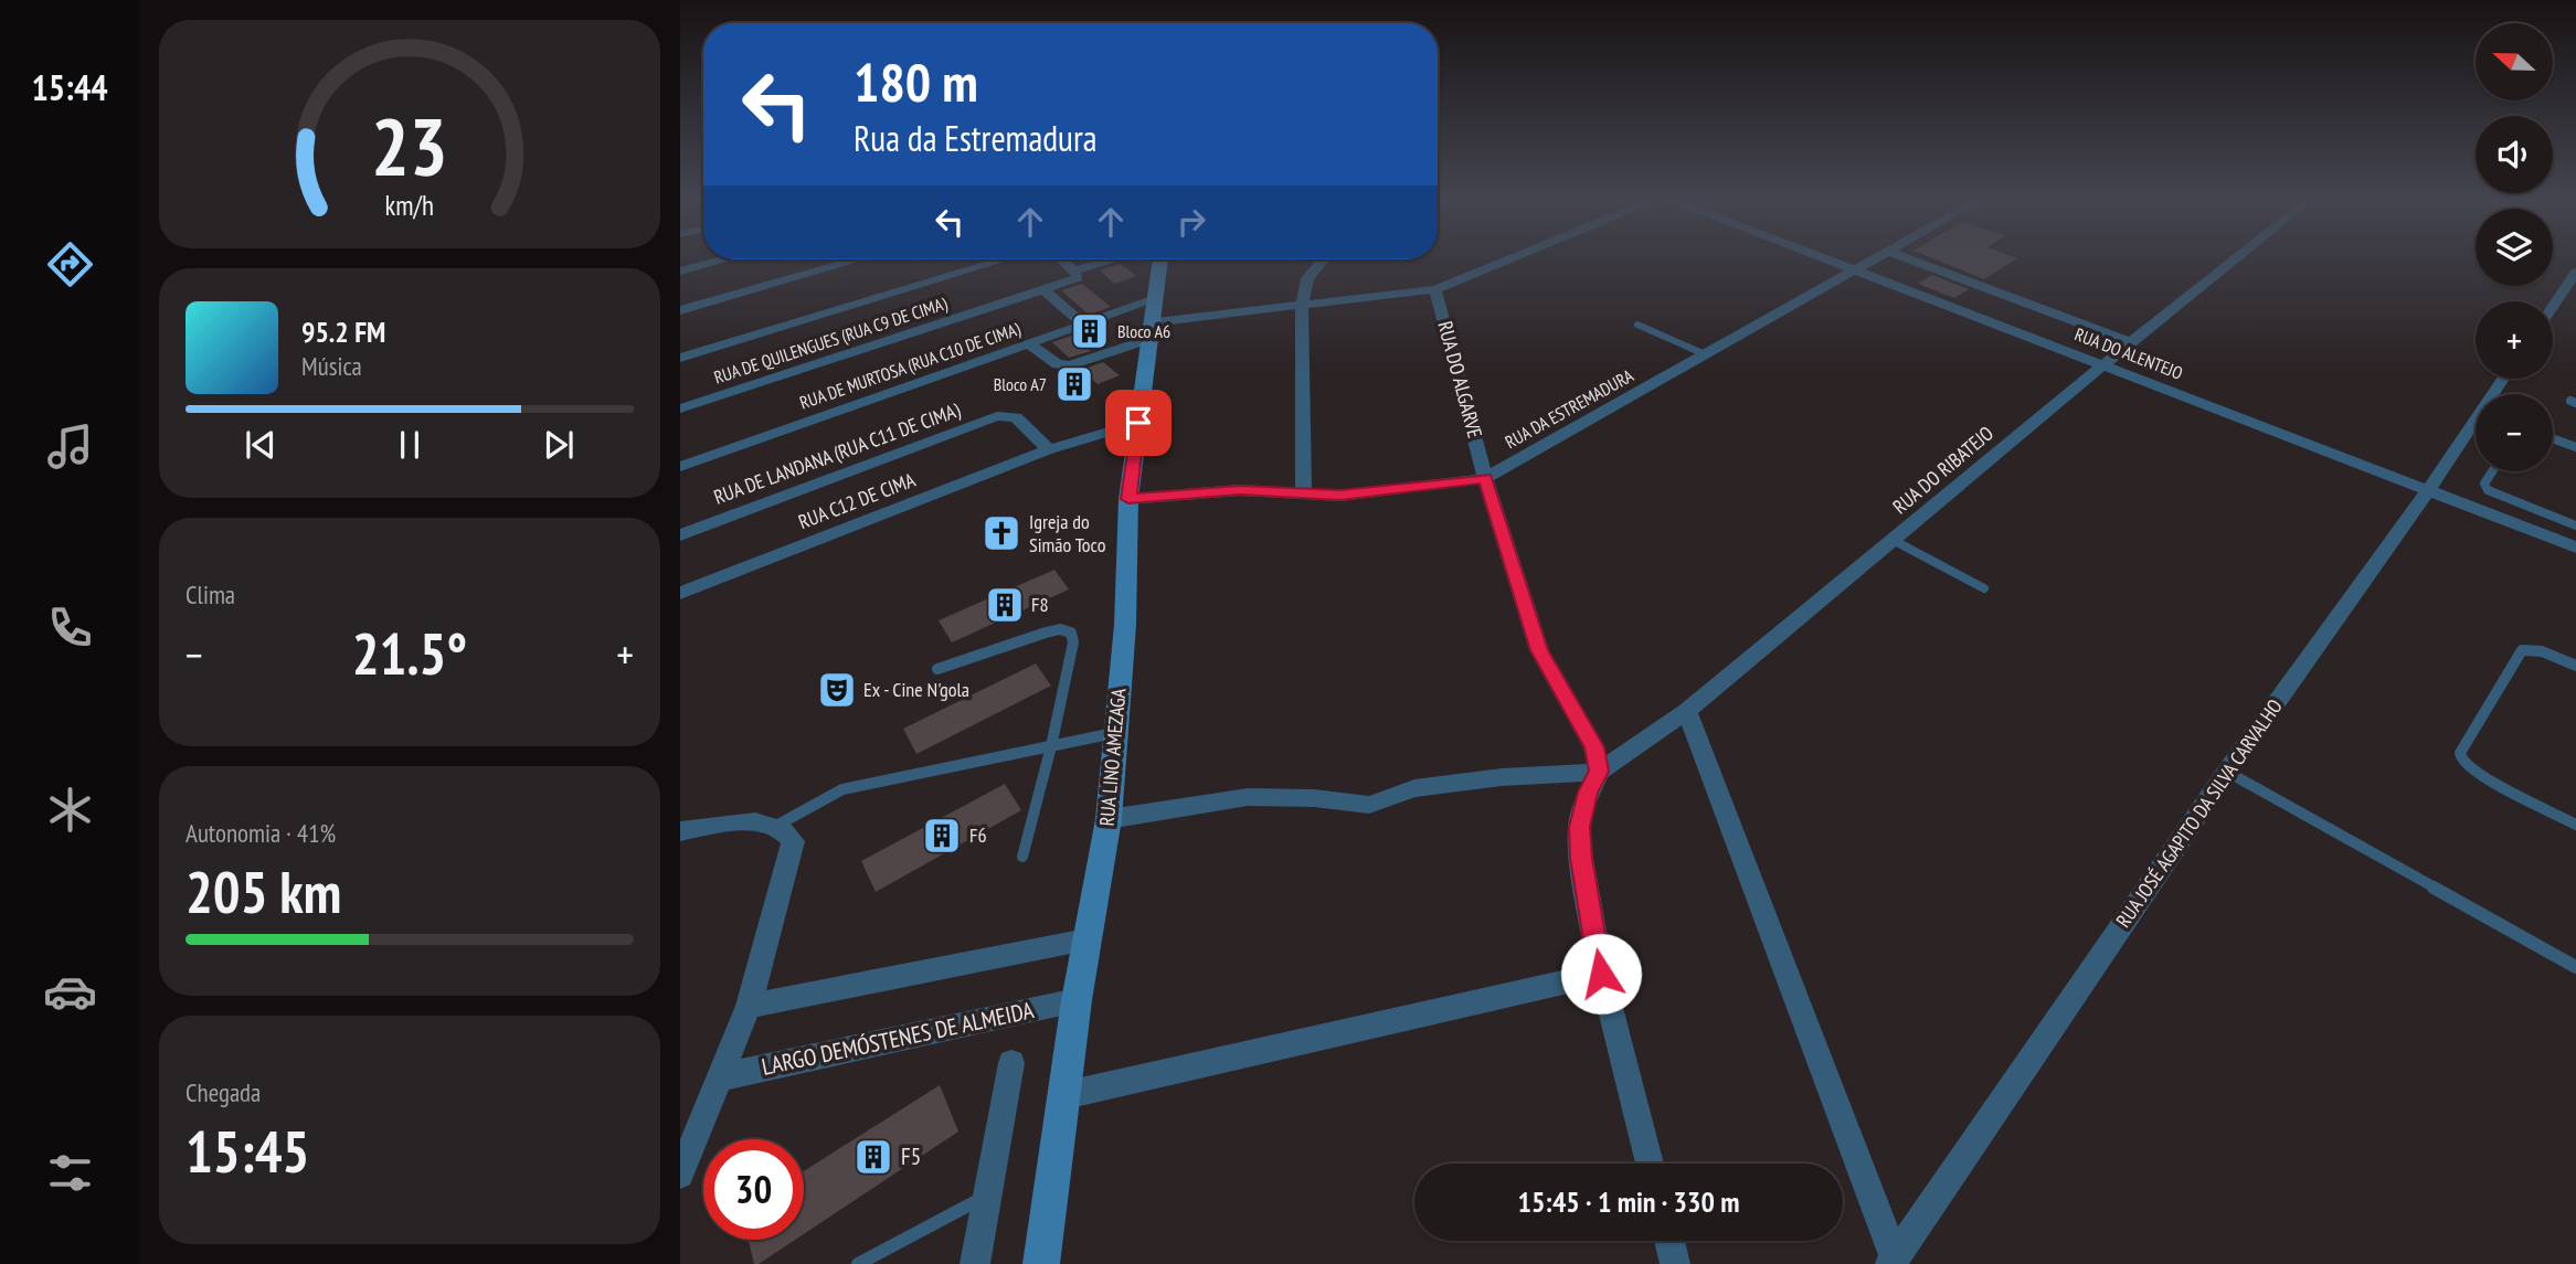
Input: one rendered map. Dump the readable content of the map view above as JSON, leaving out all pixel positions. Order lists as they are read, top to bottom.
{
  "streets": {
    "street": [
      "RUA DE QUILENGUES (RUA C9 DE CIMA)",
      "RUA DO ALENTEJO",
      "RUA DE MURTOSA (RUA C10 DE CIMA)",
      "RUA DO ALGARVE",
      "RUA DA ESTREMADURA",
      "RUA DE LANDANA (RUA C11 DE CIMA)",
      "RUA DO RIBATEJO",
      "RUA C12 DE CIMA",
      "RUA LINO AMEZAGA",
      "RUA JOSÉ AGAPITO DA SILVA CARVALHO",
      "LARGO DEMÓSTENES DE ALMEIDA"
    ]
  },
  "crossings": [
    ["RUA DO ALENTEJO", "RUA DA ESTREMADURA"],
    ["RUA DO ALENTEJO", "RUA DO RIBATEJO"],
    ["RUA DO ALENTEJO", "RUA JOSÉ AGAPITO DA SILVA CARVALHO"],
    ["RUA DE MURTOSA (RUA C10 DE CIMA)", "RUA LINO AMEZAGA"],
    ["RUA DO ALGARVE", "RUA DA ESTREMADURA"],
    ["RUA DO ALGARVE", "RUA DO RIBATEJO"],
    ["RUA DA ESTREMADURA", "RUA LINO AMEZAGA"],
    ["RUA DE LANDANA (RUA C11 DE CIMA)", "RUA C12 DE CIMA"],
    ["RUA C12 DE CIMA", "RUA LINO AMEZAGA"],
    ["RUA LINO AMEZAGA", "LARGO DEMÓSTENES DE ALMEIDA"]
  ],
  "places": {
    "building": [
      "Bloco A6",
      "Bloco A7",
      "F8",
      "F6",
      "F5"
    ],
    "church": ["Igreja do Simão Toco"],
    "theatre": ["Ex - Cine N'gola"]
  },
  "north": "left",
  "page": {
    "tabs": "15:44",
    "map_buttons": ["+", "−"],
    "turn": ["180 m", "Rua da Estremadura"],
    "song": ["95.2 FM", "Música"],
    "tile": [
      "Clima",
      ["Autonomia · 41%", "205 km"],
      ["Chegada", "15:45"]
    ],
    "heat": ["−", "21.5°", "+"],
    "limit": "30",
    "trip": "15:45 · 1 min · 330 m",
    "gauge": ["23", "km/h"]
  }
}
